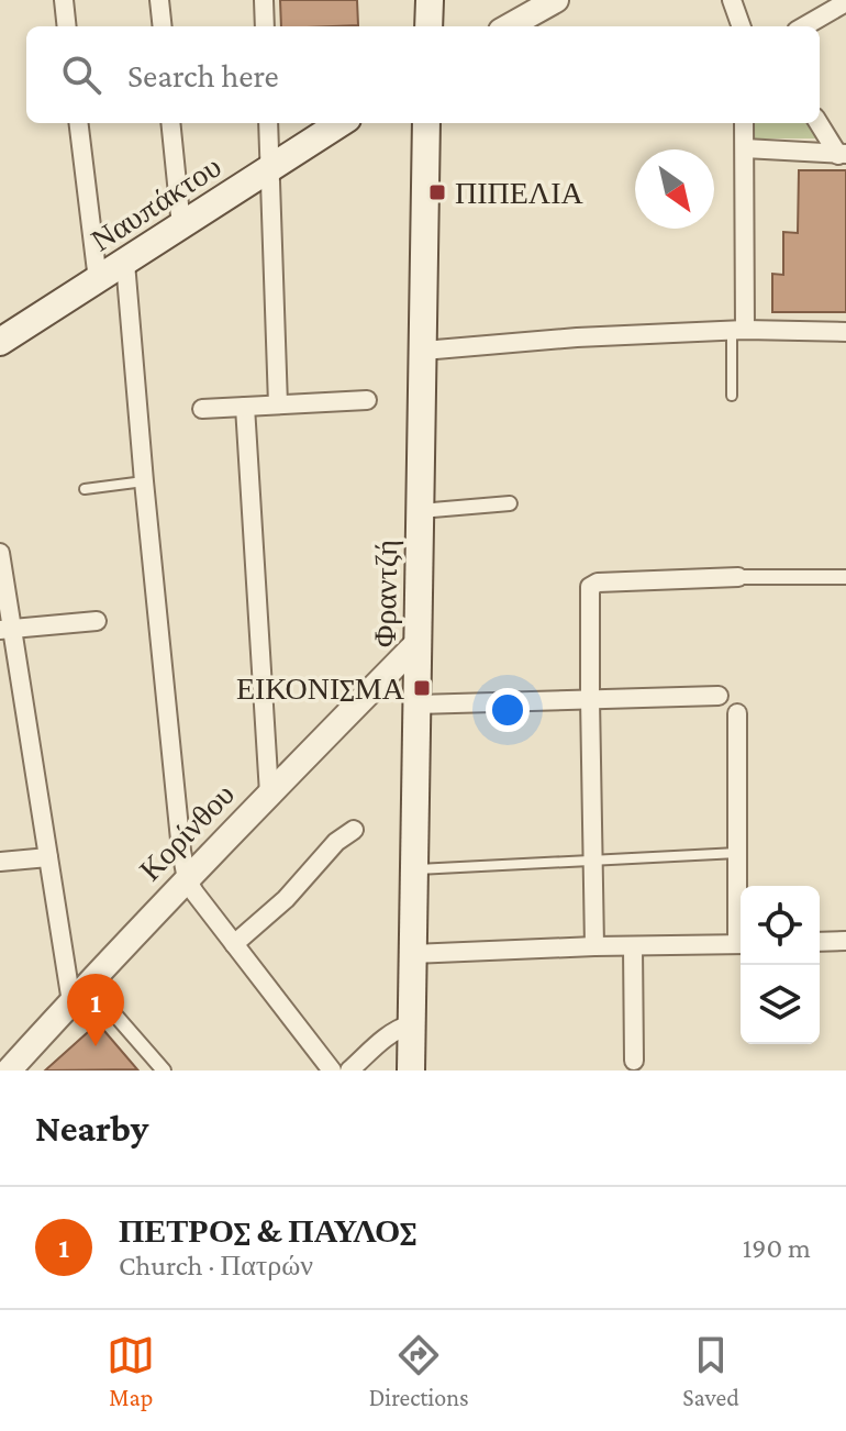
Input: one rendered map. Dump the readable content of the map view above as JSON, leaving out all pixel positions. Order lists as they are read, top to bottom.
{
  "streets": {
    "main road": ["Ναυπάκτου", "Φραντζή"],
    "street": ["Κορίνθου"]
  },
  "crossings": [
    ["Φραντζή", "Κορίνθου"]
  ],
  "places": {
    "transit": ["ΠΙΠΕΛΙΑ", "ΕΙΚΟΝΙΣΜΑ"]
  },
  "north": "bottom right",
  "page": {
    "search": "Search here",
    "pins": "1",
    "heading": "Nearby",
    "list": [
      {
        "mark": "1",
        "name": "ΠΕΤΡΟΣ & ΠΑΥΛΟΣ",
        "note": "Church · Πατρών",
        "value": "190 m"
      }
    ],
    "nav": ["Map", "Directions", "Saved"]
  }
}
